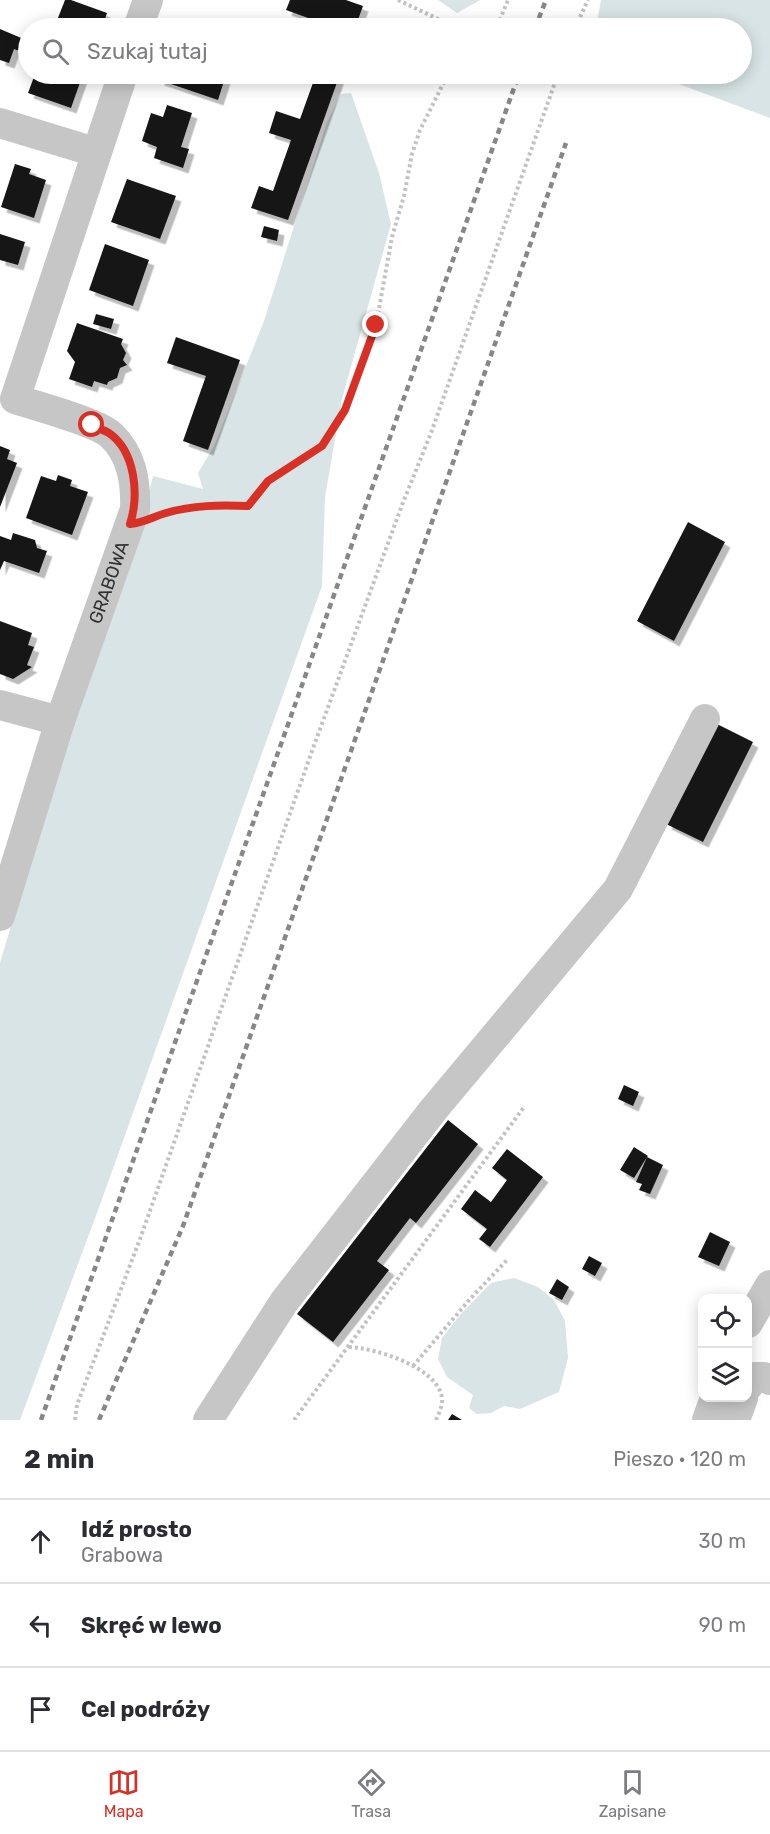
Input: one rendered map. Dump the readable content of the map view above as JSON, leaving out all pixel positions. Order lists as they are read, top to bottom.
{
  "streets": {
    "street": ["GRABOWA"]
  },
  "page": {
    "search": "Szukaj tutaj",
    "heading": ["2 min", "Pieszo · 120 m"],
    "list": [
      ["Idź prosto", "Grabowa", "30 m"],
      ["Skręć w lewo", "90 m"],
      "Cel podróży"
    ],
    "nav": ["Mapa", "Trasa", "Zapisane"]
  }
}
